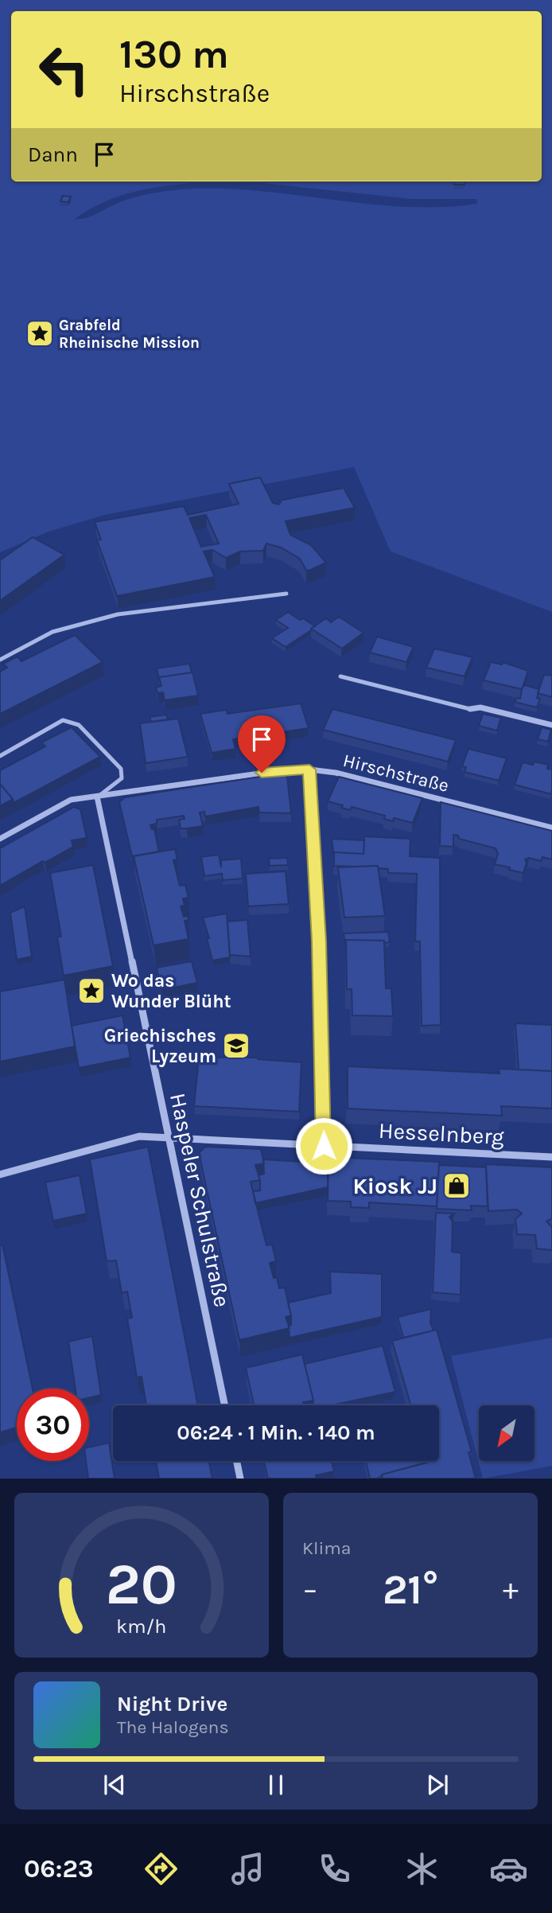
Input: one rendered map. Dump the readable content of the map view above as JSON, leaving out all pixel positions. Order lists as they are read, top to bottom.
{
  "streets": {
    "street": ["Hirschstraße", "Hesselnberg", "Haspeler Schulstraße"]
  },
  "crossings": [
    ["Hirschstraße", "Haspeler Schulstraße"],
    ["Hesselnberg", "Haspeler Schulstraße"]
  ],
  "places": {
    "place": ["Grabfeld Rheinische Mission", "Wo das Wunder Blüht"],
    "school or university": ["Griechisches Lyzeum"],
    "shop": ["Kiosk JJ"]
  },
  "north": "bottom left",
  "page": {
    "turn": ["130 m", "Hirschstraße"],
    "then": "Dann",
    "limit": "30",
    "trip": "06:24 · 1 Min. · 140 m",
    "tile": "Klima",
    "heat": ["−", "21°", "+"],
    "song": ["Night Drive", "The Halogens"],
    "tabs": "06:23",
    "gauge": ["20", "km/h"]
  }
}
